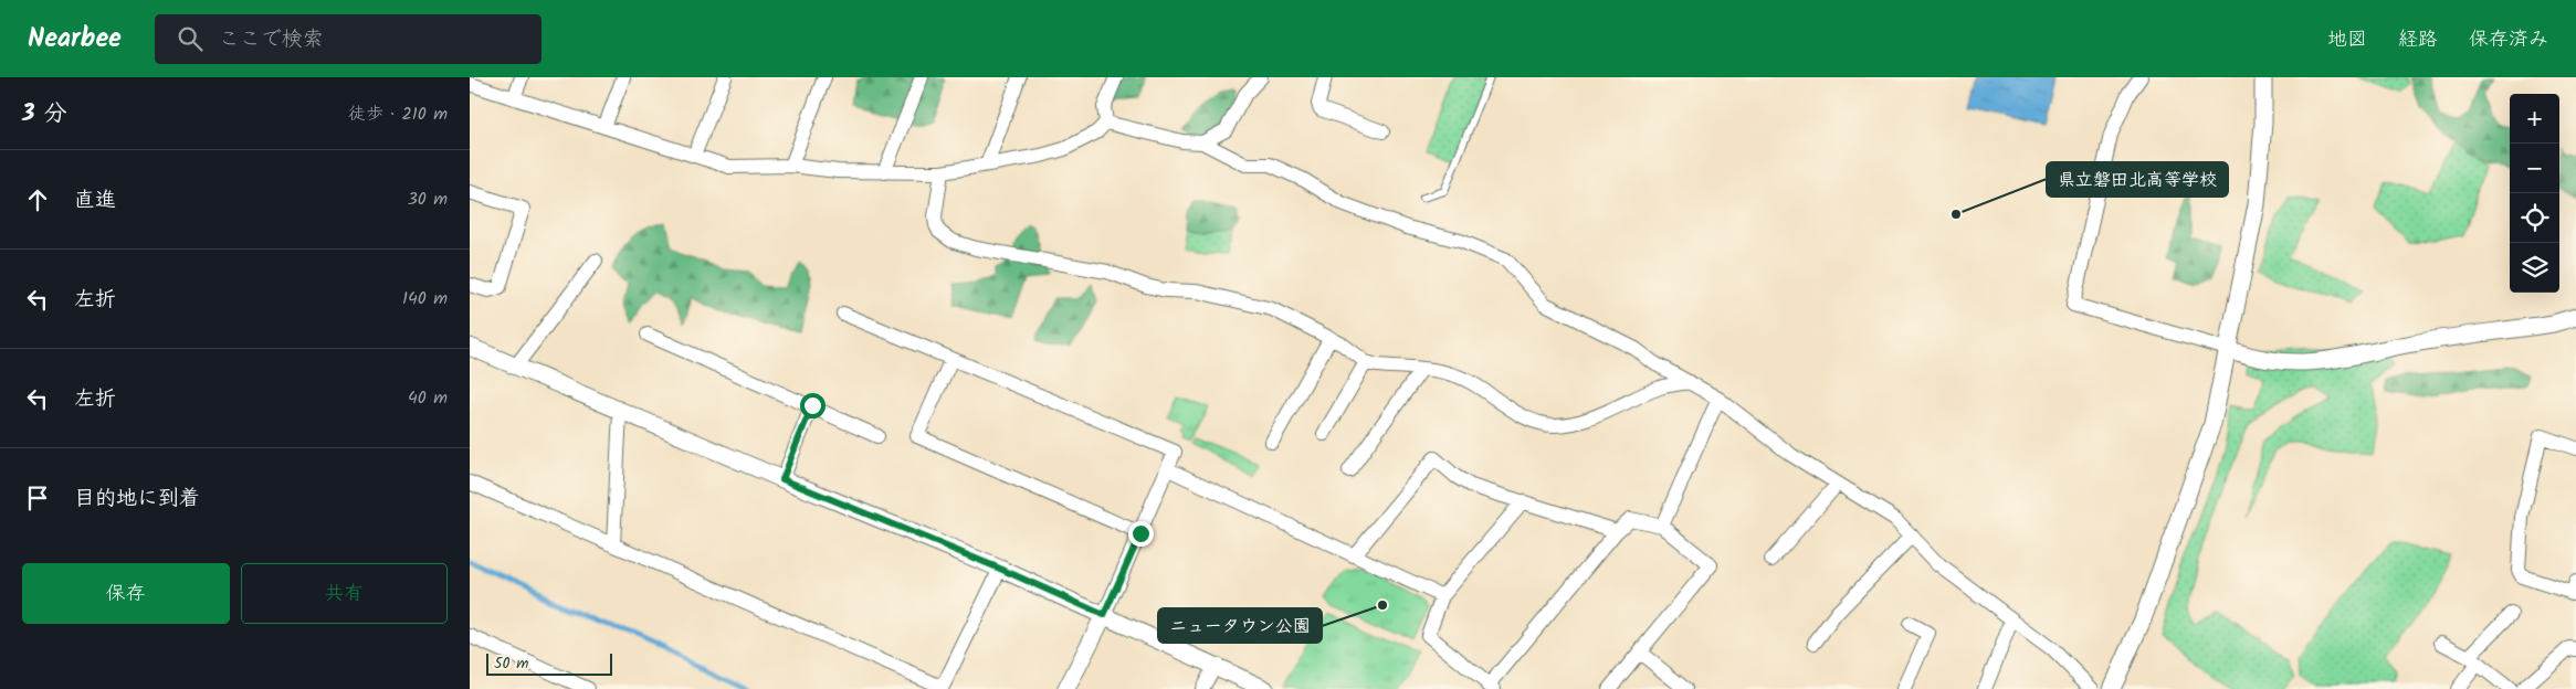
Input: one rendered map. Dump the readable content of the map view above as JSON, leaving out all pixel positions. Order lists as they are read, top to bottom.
{
  "places": ["県立磐田北高等学校", "ニュータウン公園"],
  "scale_bar": "50 m",
  "page": {
    "header": "Nearbee",
    "search": "ここで検索",
    "nav": ["地図", "経路", "保存済み"],
    "heading": ["3 分", "徒歩 · 210 m"],
    "map_buttons": ["+", "−"],
    "list": [
      ["直進", "30 m"],
      ["左折", "140 m"],
      ["左折", "40 m"],
      "目的地に到着"
    ],
    "buttons": ["保存", "共有"],
    "scale": "50 m"
  }
}
